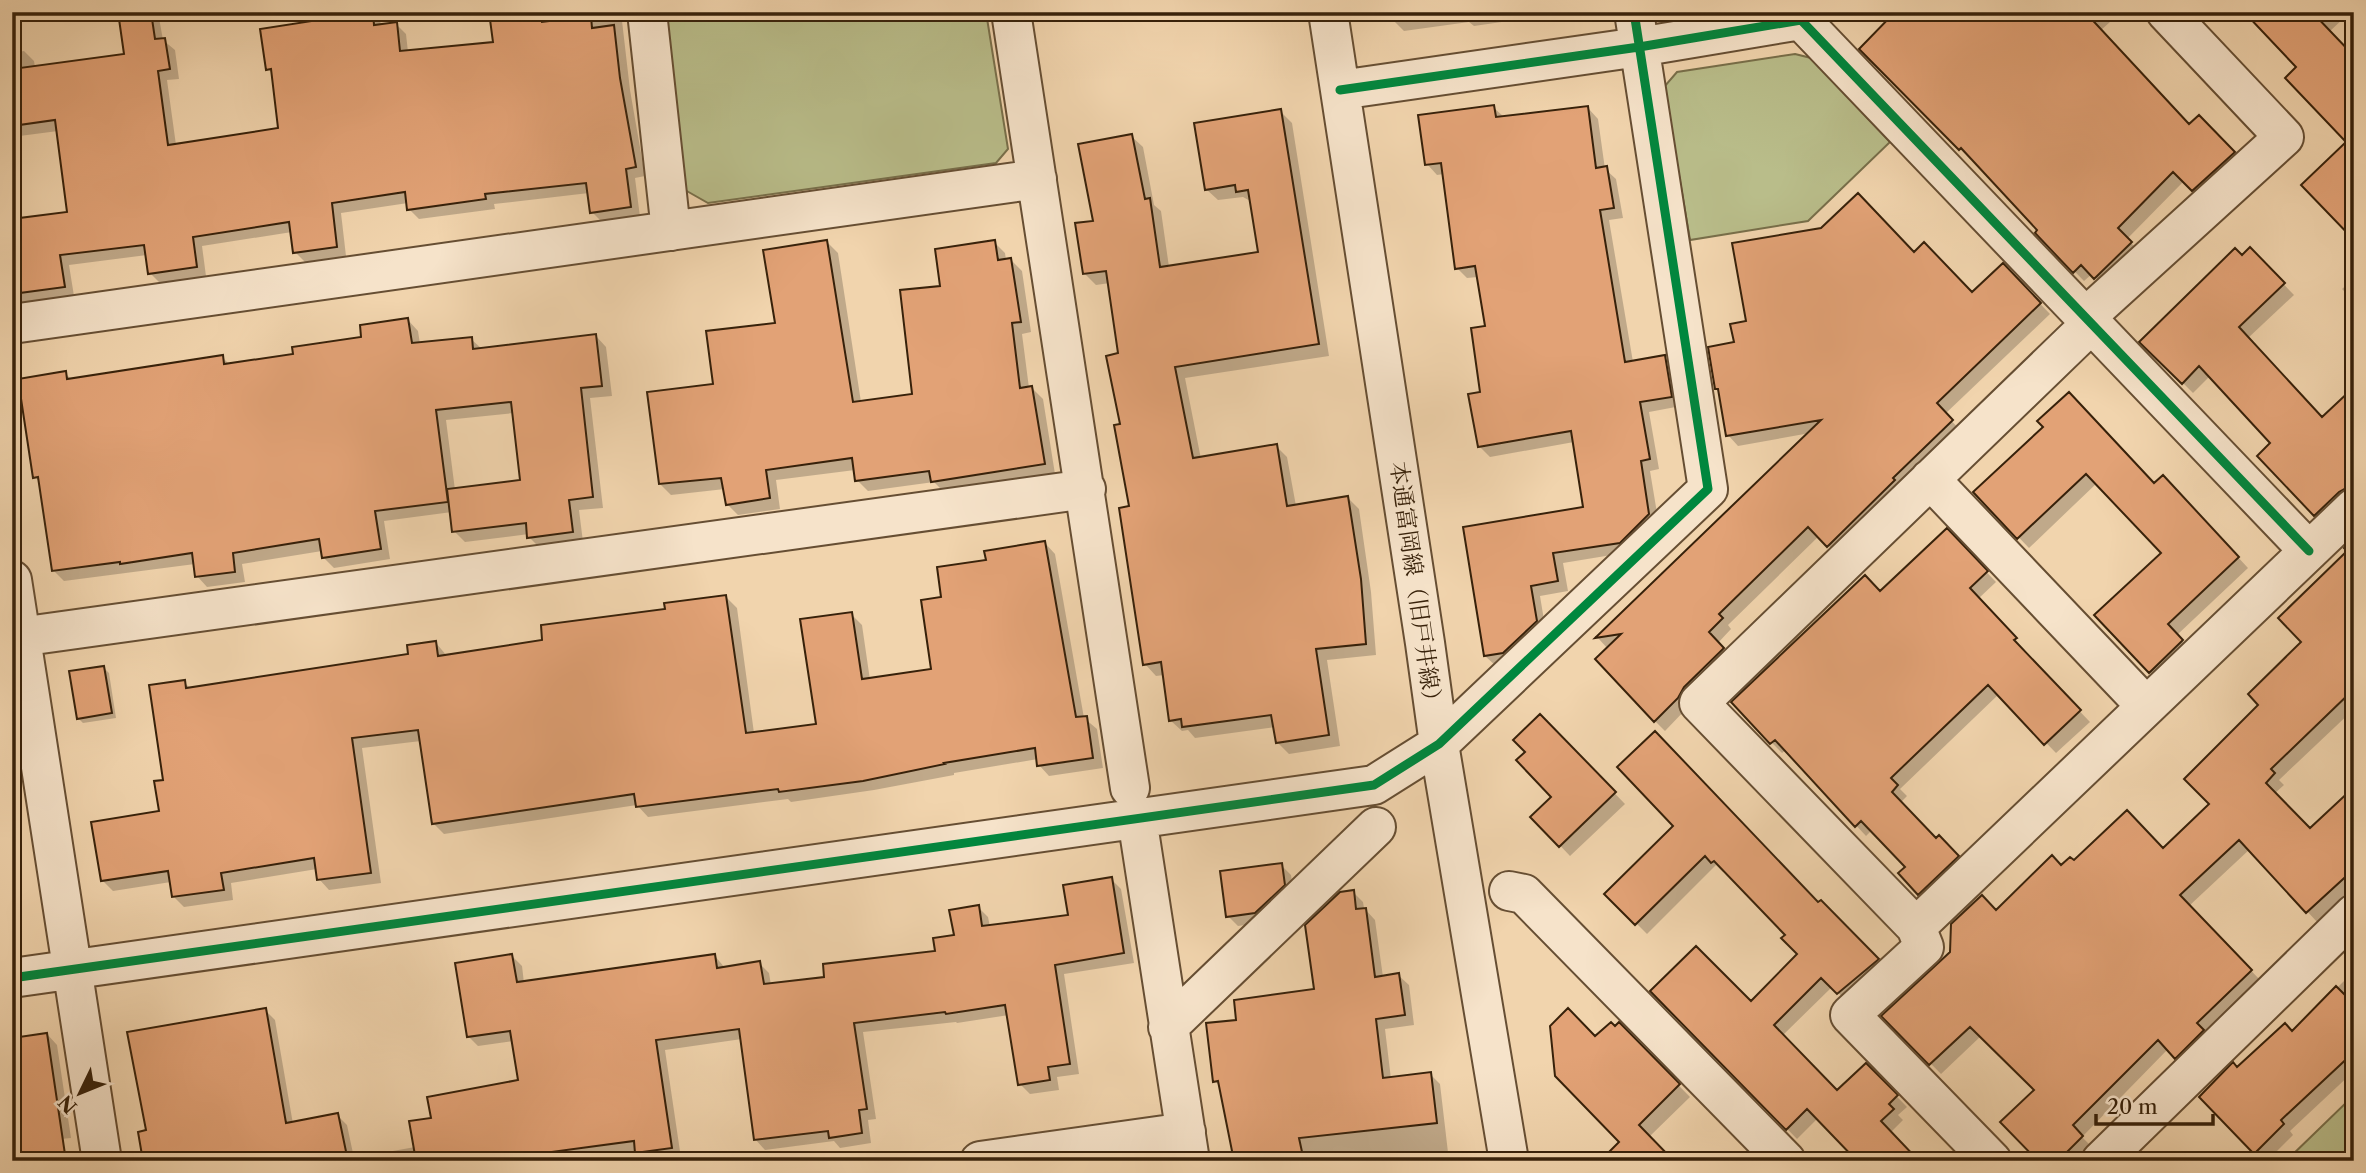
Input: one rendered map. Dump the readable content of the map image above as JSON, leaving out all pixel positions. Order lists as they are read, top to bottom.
{
  "streets": {
    "street": ["本通富岡線（旧戸井線）"]
  },
  "scale_bar": "20 m",
  "north": "bottom left"
}
